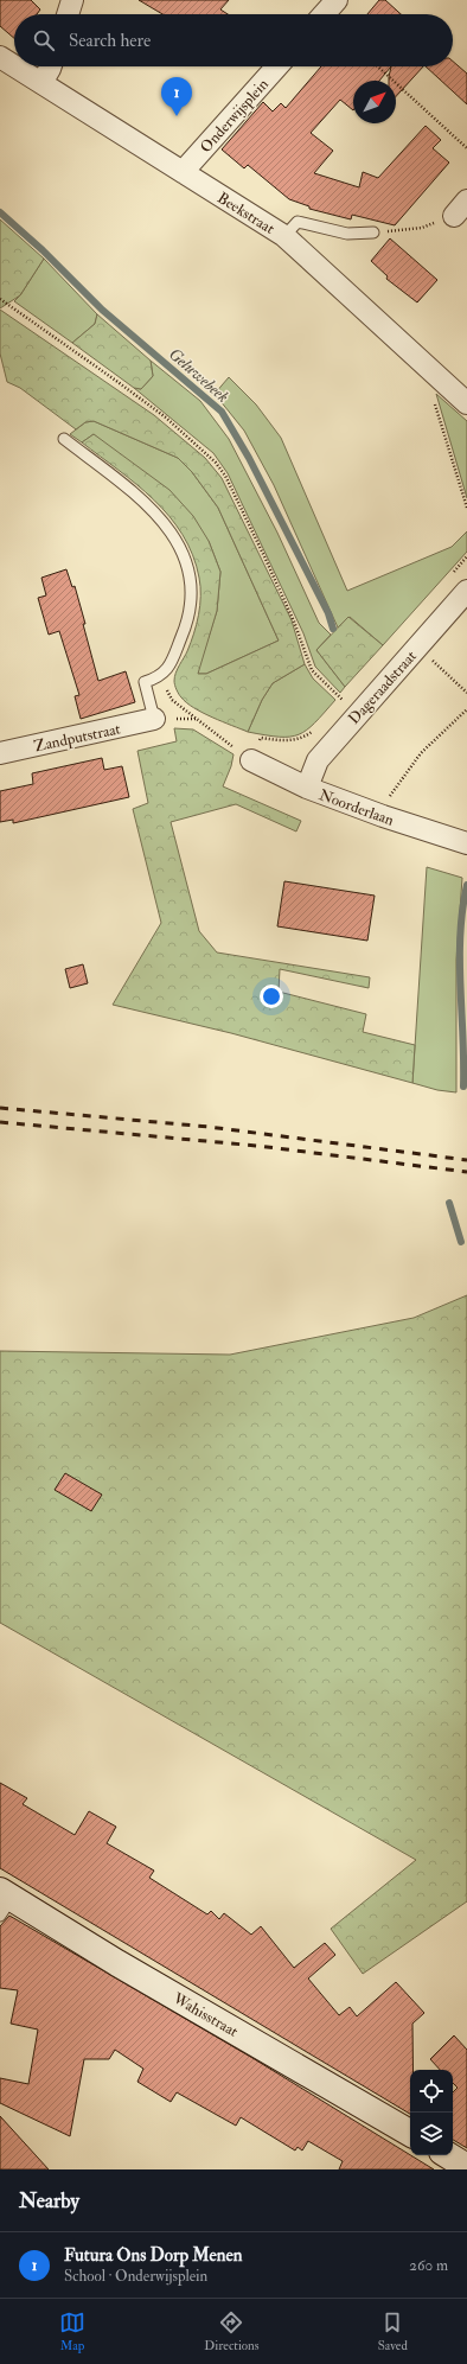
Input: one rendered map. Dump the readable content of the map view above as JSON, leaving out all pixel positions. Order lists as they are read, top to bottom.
{
  "streets": {
    "street": [
      "Onderwijsplein",
      "Beekstraat",
      "Dageraadstraat",
      "Zandputstraat",
      "Noorderlaan",
      "Wahisstraat"
    ]
  },
  "crossings": [
    ["Onderwijsplein", "Beekstraat"],
    ["Dageraadstraat", "Noorderlaan"]
  ],
  "water": ["Geluwebeek"],
  "north": "top right",
  "page": {
    "search": "Search here",
    "pins": "1",
    "heading": "Nearby",
    "list": [
      {
        "mark": "1",
        "name": "Futura Ons Dorp Menen",
        "note": "School · Onderwijsplein",
        "value": "260 m"
      }
    ],
    "nav": ["Map", "Directions", "Saved"]
  }
}
